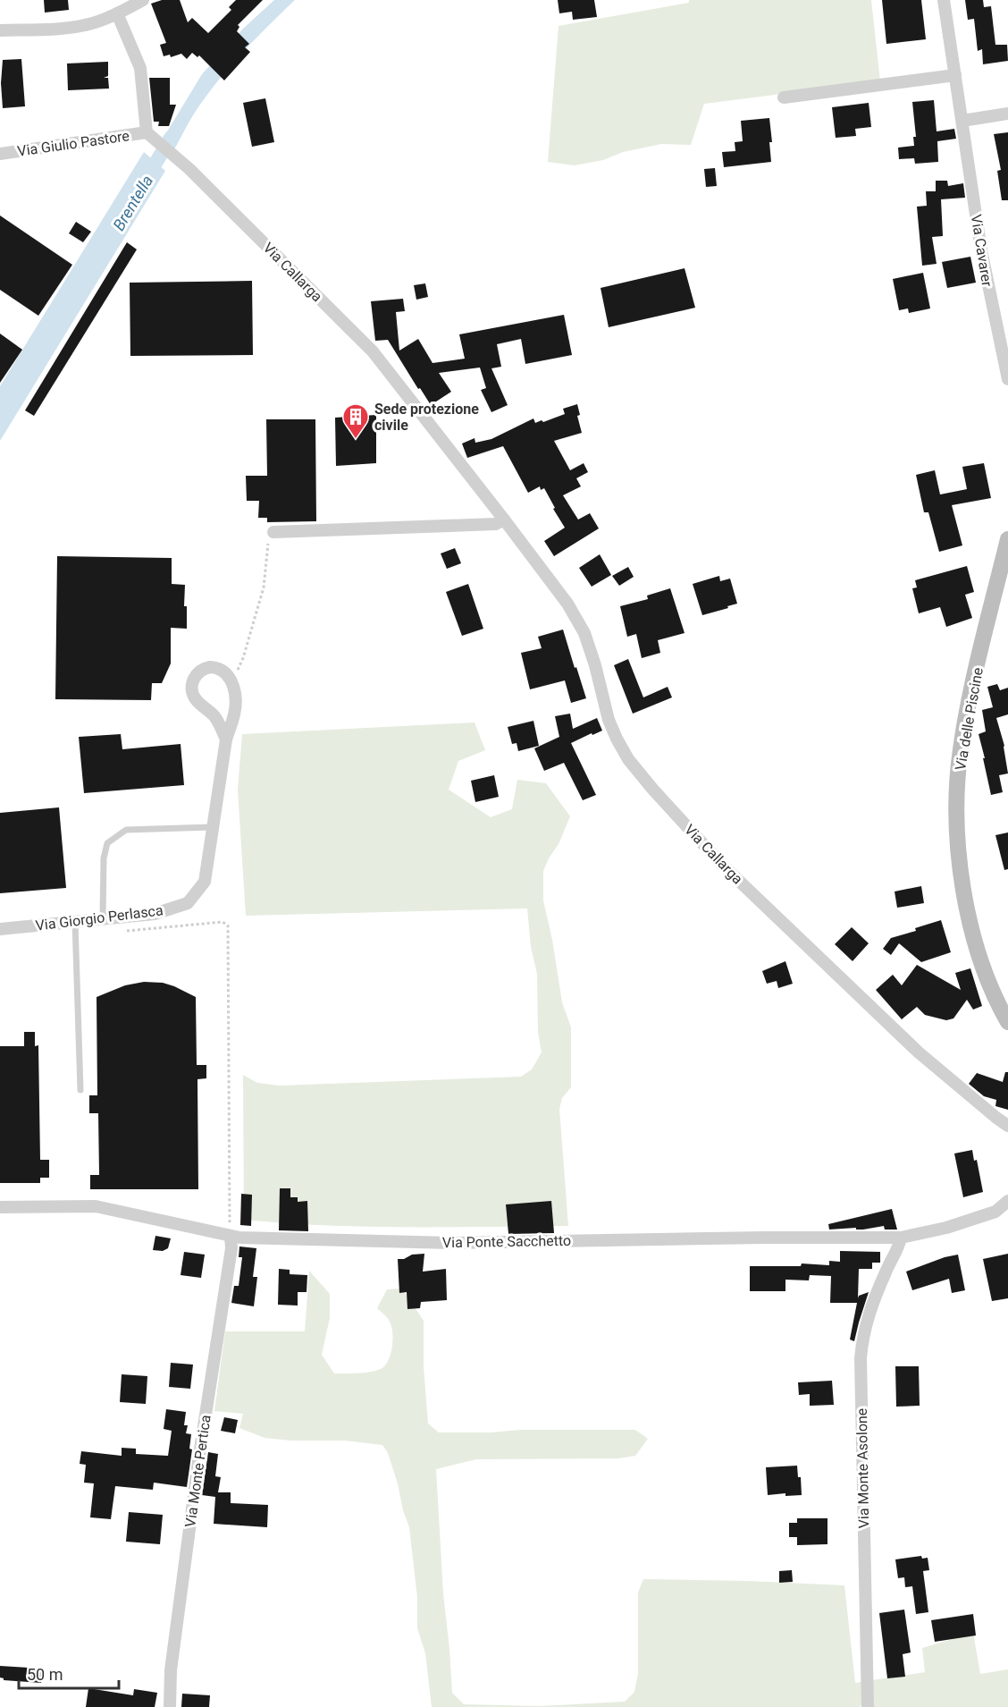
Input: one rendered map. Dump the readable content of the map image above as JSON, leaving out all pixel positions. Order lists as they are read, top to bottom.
{
  "streets": {
    "street": [
      "Via Giulio Pastore",
      "Via Cavarer",
      "Via Callarga",
      "Via delle Piscine",
      "Via Giorgio Perlasca",
      "Via Ponte Sacchetto",
      "Via Monte Asolone",
      "Via Monte Pertica"
    ]
  },
  "crossings": [
    ["Via Giulio Pastore", "Via Callarga"],
    ["Via Ponte Sacchetto", "Via Monte Asolone"],
    ["Via Ponte Sacchetto", "Via Monte Pertica"]
  ],
  "water": ["Brentella"],
  "places": {
    "building": ["Sede protezione civile"]
  },
  "scale_bar": "50 m"
}
